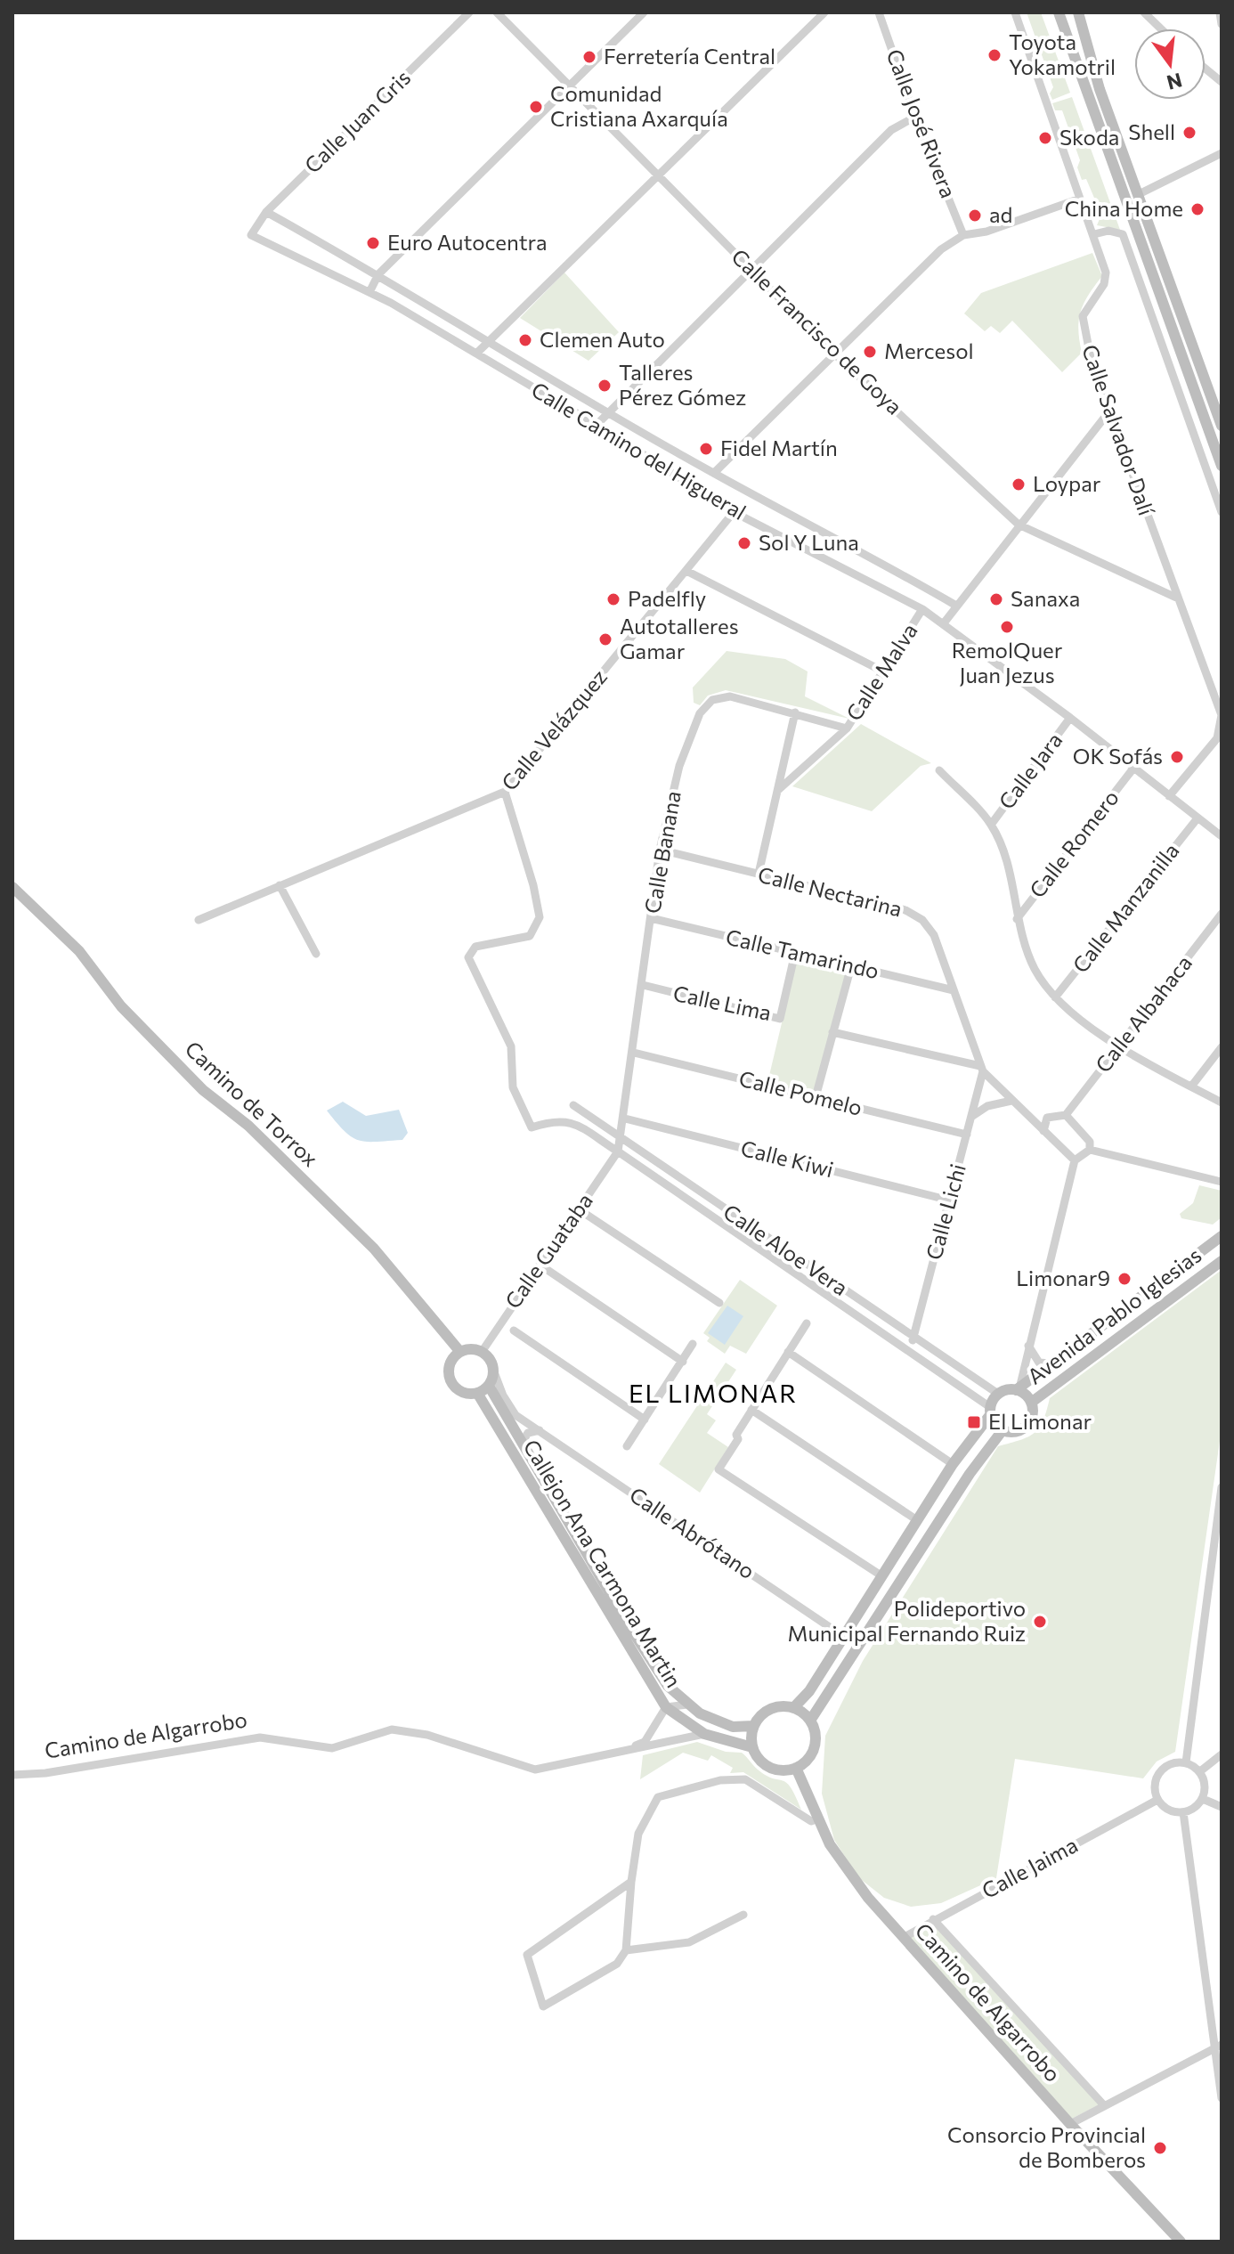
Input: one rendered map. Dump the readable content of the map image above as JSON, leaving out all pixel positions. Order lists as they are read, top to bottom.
{
  "streets": {
    "street": [
      "Calle Juan Gris",
      "Calle José Rivera",
      "Calle Francisco de Goya",
      "Calle Salvador Dalí",
      "Calle Camino del Higueral",
      "Calle Malva",
      "Calle Velázquez",
      "Calle Jara",
      "Calle Romero",
      "Calle Banana",
      "Calle Nectarina",
      "Calle Manzanilla",
      "Calle Tamarindo",
      "Calle Lima",
      "Calle Albahaca",
      "Calle Pomelo",
      "Camino de Torrox",
      "Calle Kiwi",
      "Calle Lichi",
      "Calle Aloe Vera",
      "Calle Guataba",
      "Avenida Pablo Iglesias",
      "Calle Abrótano",
      "Callejon Ana Carmona Martin",
      "Camino de Algarrobo",
      "Calle Jaima"
    ]
  },
  "crossings": [
    ["Calle Juan Gris", "Calle Camino del Higueral"],
    ["Calle Francisco de Goya", "Calle Salvador Dalí"],
    ["Calle Salvador Dalí", "Calle Camino del Higueral"],
    ["Calle Camino del Higueral", "Calle Malva"],
    ["Calle Camino del Higueral", "Calle Velázquez"],
    ["Calle Camino del Higueral", "Calle Jara"],
    ["Calle Camino del Higueral", "Calle Romero"],
    ["Calle Camino del Higueral", "Calle Manzanilla"],
    ["Calle Malva", "Calle Banana"],
    ["Calle Velázquez", "Calle Aloe Vera"],
    ["Calle Banana", "Calle Nectarina"],
    ["Calle Banana", "Calle Tamarindo"],
    ["Calle Banana", "Calle Lima"],
    ["Calle Banana", "Calle Pomelo"],
    ["Calle Banana", "Calle Kiwi"],
    ["Calle Banana", "Calle Aloe Vera"],
    ["Calle Banana", "Calle Guataba"],
    ["Calle Nectarina", "Calle Tamarindo"],
    ["Calle Nectarina", "Calle Albahaca"],
    ["Calle Nectarina", "Calle Lichi"],
    ["Calle Tamarindo", "Calle Lima"],
    ["Calle Pomelo", "Calle Lichi"],
    ["Camino de Torrox", "Calle Guataba"],
    ["Camino de Torrox", "Calle Abrótano"],
    ["Camino de Torrox", "Callejon Ana Carmona Martin"],
    ["Calle Kiwi", "Calle Lichi"],
    ["Calle Lichi", "Calle Aloe Vera"],
    ["Calle Aloe Vera", "Calle Guataba"],
    ["Calle Aloe Vera", "Avenida Pablo Iglesias"],
    ["Calle Guataba", "Calle Abrótano"],
    ["Calle Guataba", "Callejon Ana Carmona Martin"],
    ["Calle Abrótano", "Callejon Ana Carmona Martin"],
    ["Callejon Ana Carmona Martin", "Camino de Algarrobo"],
    ["Camino de Algarrobo", "Calle Jaima"]
  ],
  "districts": ["EL LIMONAR"],
  "places": {
    "other": [
      "Toyota Yokamotril",
      "Ferretería Central",
      "Comunidad Cristiana Axarquía",
      "Shell",
      "Skoda",
      "China Home",
      "ad",
      "Euro Autocentra",
      "Clemen Auto",
      "Mercesol",
      "Talleres Pérez Gómez",
      "Fidel Martín",
      "Loypar",
      "Sol Y Luna",
      "Padelfly",
      "Sanaxa",
      "RemolQuer Juan Jezus",
      "Autotalleres Gamar",
      "OK Sofás",
      "Limonar9",
      "Polideportivo Municipal Fernando Ruiz",
      "Consorcio Provincial de Bomberos"
    ],
    "transit": ["El Limonar"]
  },
  "north": "bottom"
}
